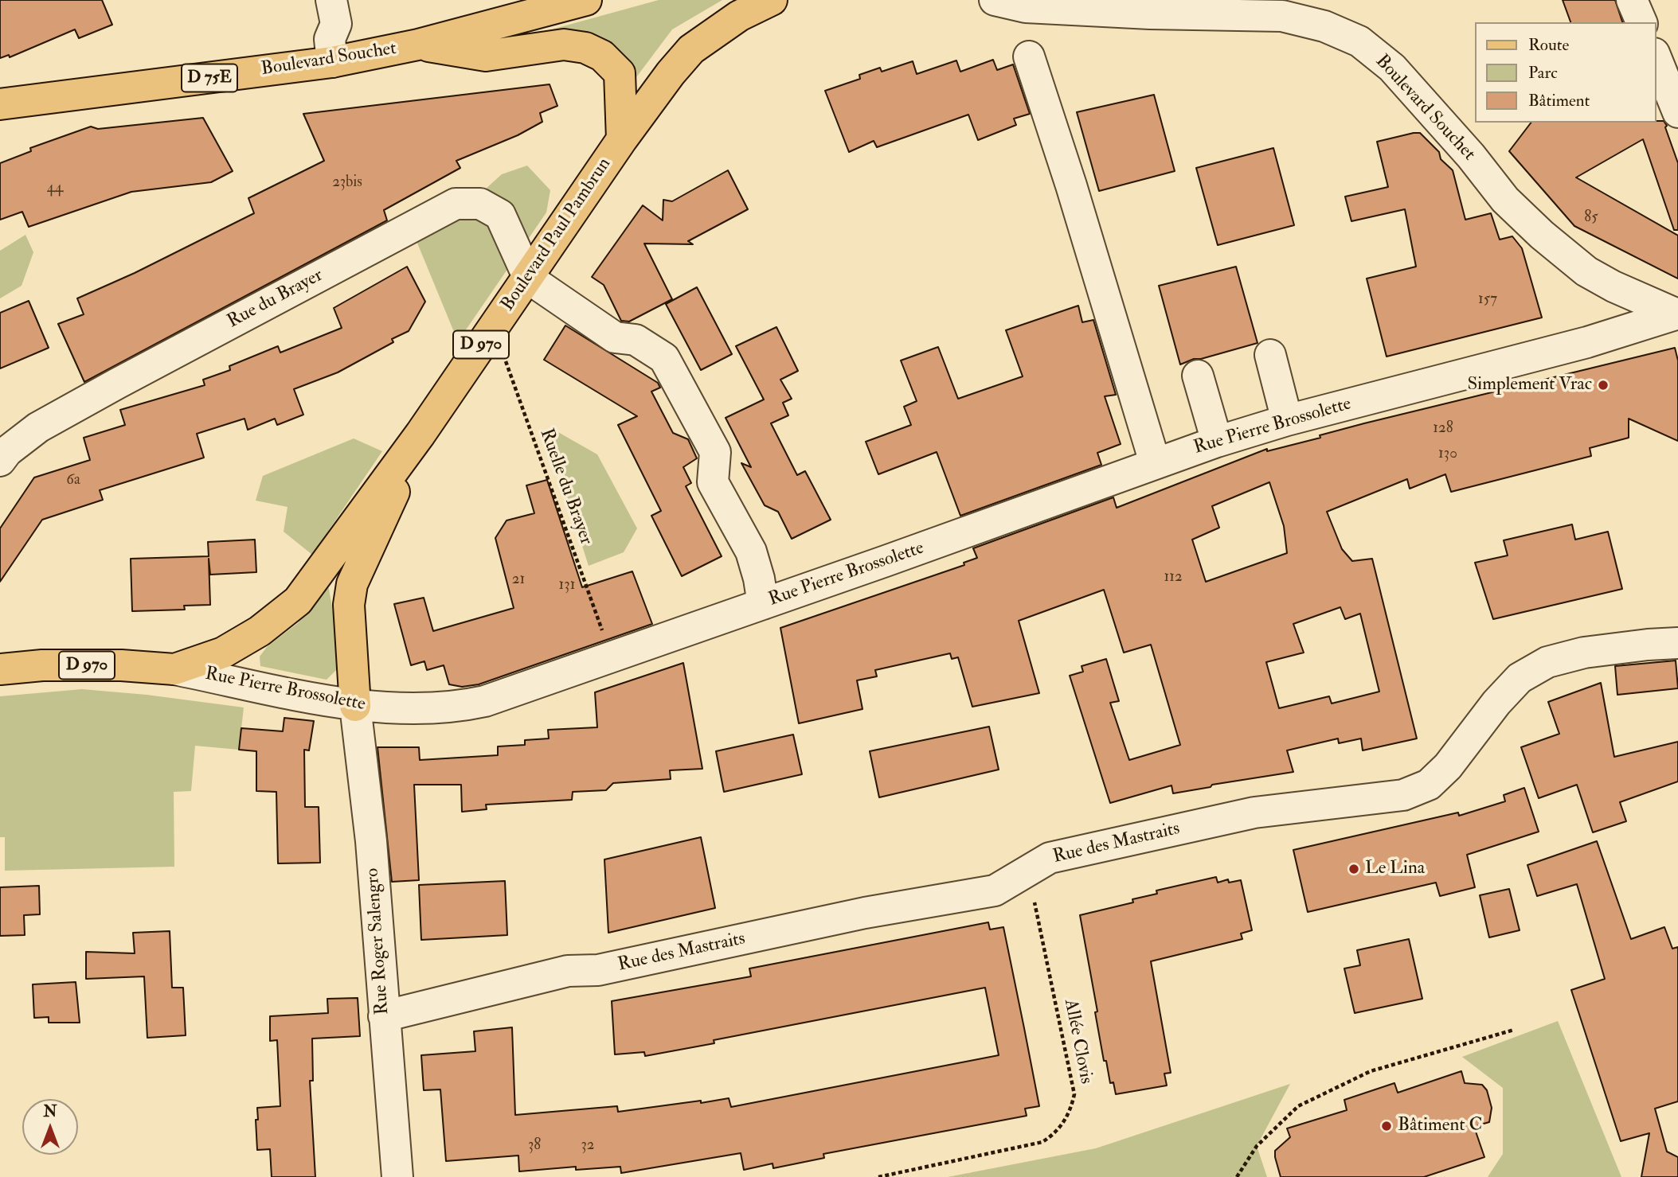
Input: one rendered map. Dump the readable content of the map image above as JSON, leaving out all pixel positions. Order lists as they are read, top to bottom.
{
  "streets": {
    "main road": [
      "Boulevard Souchet",
      "D 75E",
      "Boulevard Paul Pambrun",
      "D 970",
      "Rue Pierre Brossolette"
    ],
    "street": ["Rue du Brayer", "Rue des Mastraits", "Rue Roger Salengro"],
    "path": ["Ruelle du Brayer", "Allée Clovis"]
  },
  "crossings": [
    ["Boulevard Souchet", "Rue Pierre Brossolette"],
    ["Boulevard Paul Pambrun", "Rue du Brayer"],
    ["Boulevard Paul Pambrun", "Rue Pierre Brossolette"],
    ["Boulevard Paul Pambrun", "Ruelle du Brayer"],
    ["Rue Pierre Brossolette", "Ruelle du Brayer"],
    ["Rue Pierre Brossolette", "Rue Roger Salengro"],
    ["Rue des Mastraits", "Rue Roger Salengro"],
    ["Rue des Mastraits", "Allée Clovis"]
  ],
  "places": ["Simplement Vrac", "Le Lina", "Bâtiment C"],
  "house_numbers": [
    "23bis",
    "44",
    "85",
    "157",
    "128",
    "130",
    "6a",
    "112",
    "21",
    "131",
    "38",
    "32"
  ],
  "legend": ["Route", "Parc", "Bâtiment"],
  "north": "top"
}
